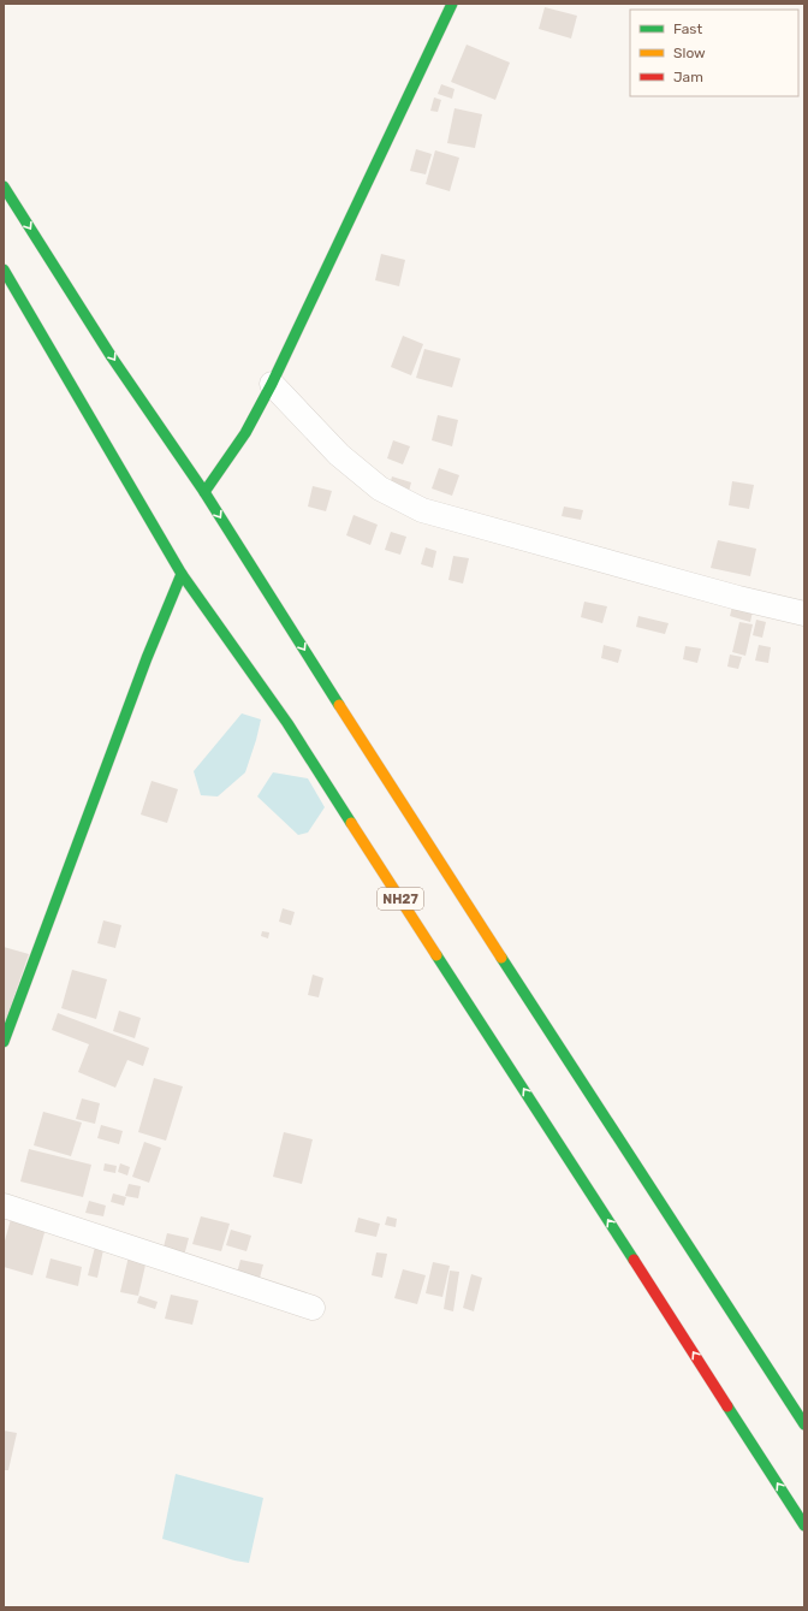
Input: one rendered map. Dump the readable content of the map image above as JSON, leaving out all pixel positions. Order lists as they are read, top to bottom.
{
  "streets": {
    "main road": ["NH27"]
  },
  "legend": ["Fast", "Slow", "Jam"]
}
